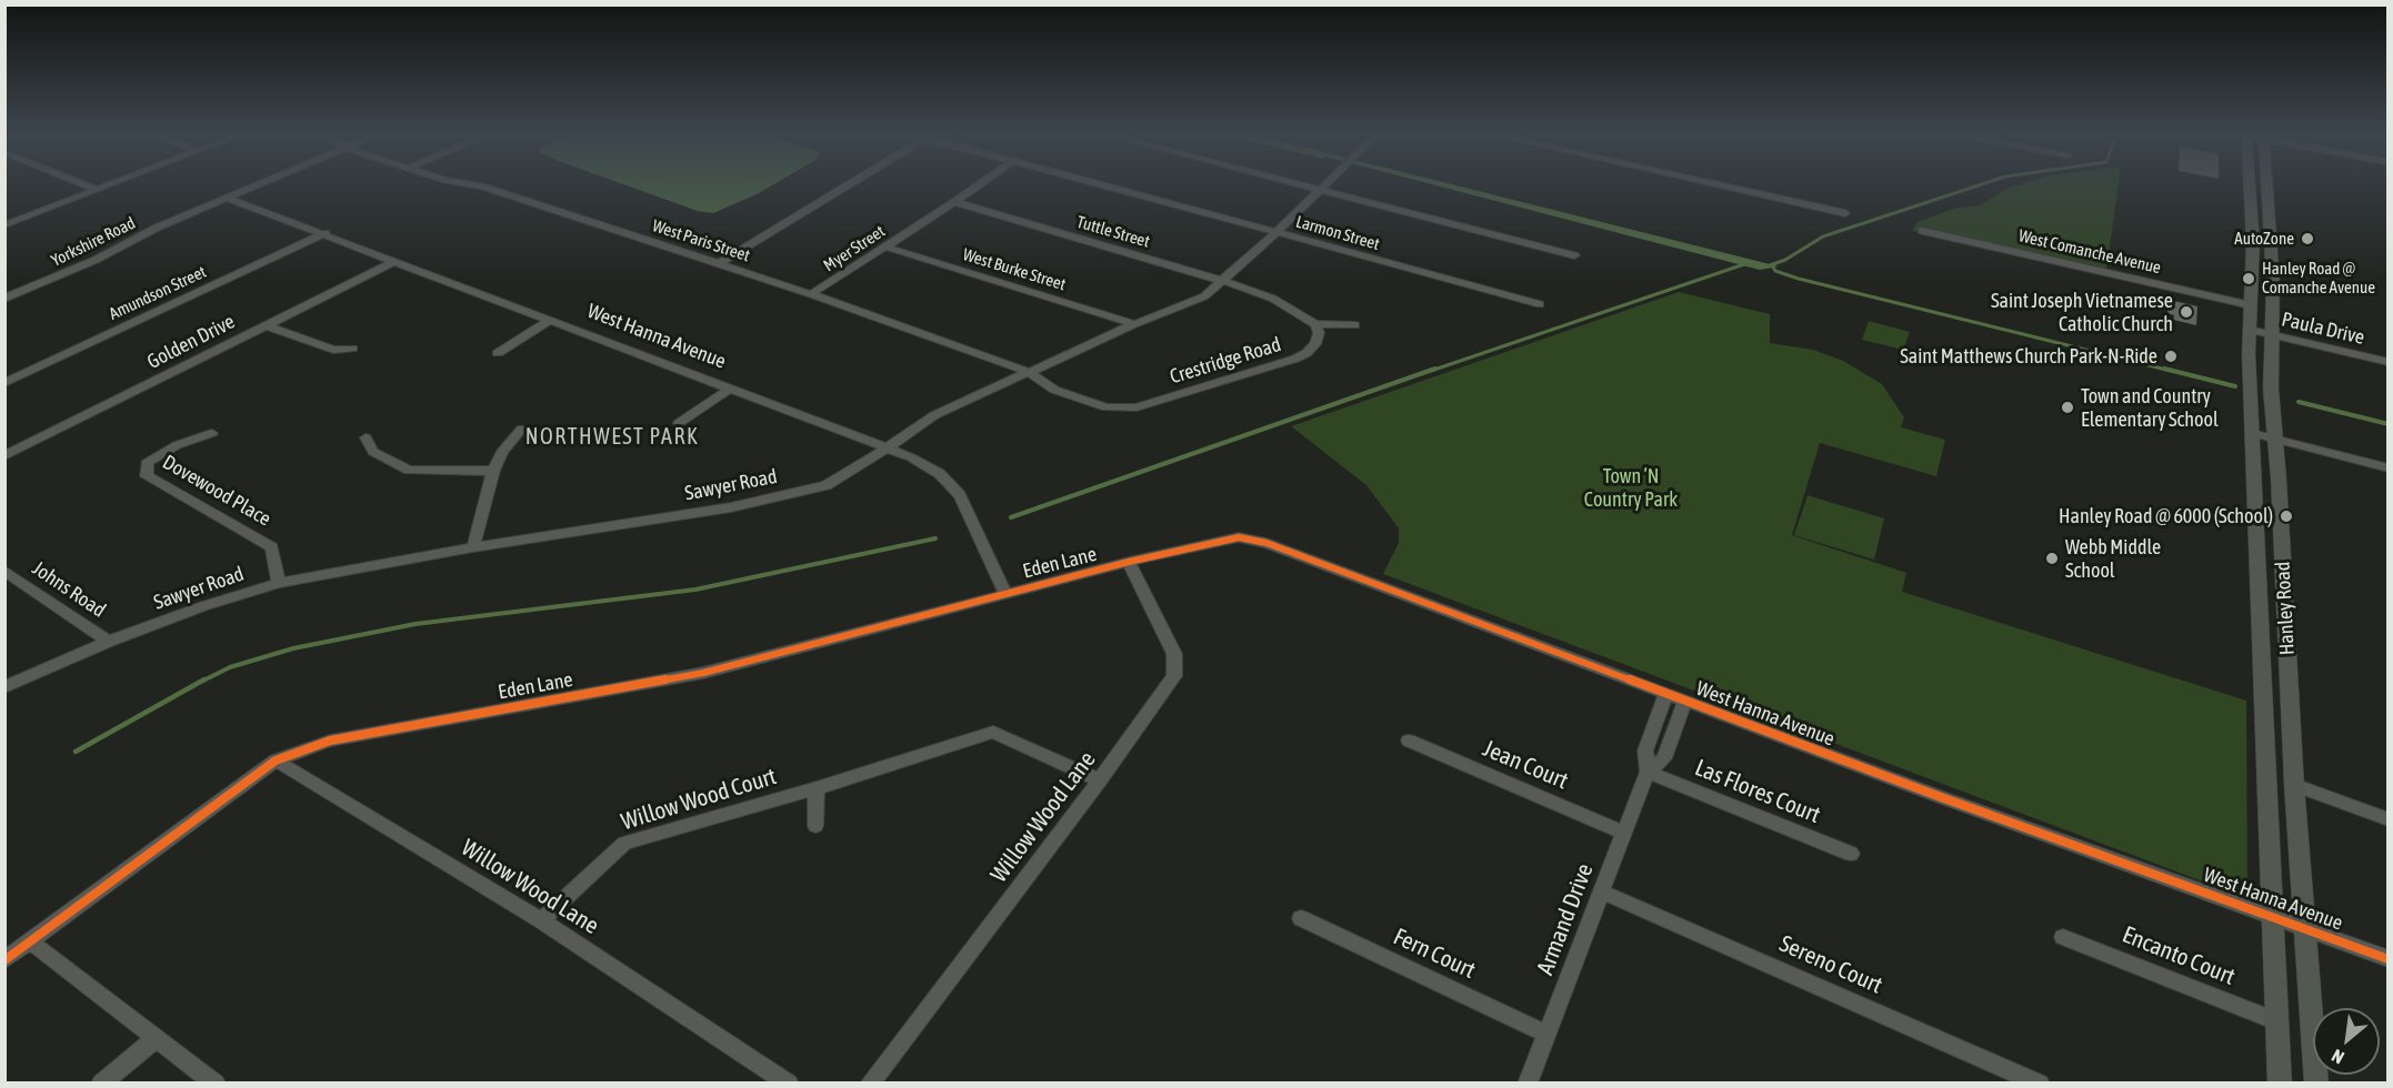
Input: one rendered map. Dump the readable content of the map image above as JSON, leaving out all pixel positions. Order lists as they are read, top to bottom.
{
  "streets": {
    "main road": ["Hanley Road"],
    "street": [
      "Tuttle Street",
      "Larmon Street",
      "West Paris Street",
      "Yorkshire Road",
      "Myer Street",
      "West Comanche Avenue",
      "West Burke Street",
      "Amundson Street",
      "Paula Drive",
      "West Hanna Avenue",
      "Golden Drive",
      "Crestridge Road",
      "Sawyer Road",
      "Dovewood Place",
      "Eden Lane",
      "Johns Road",
      "Jean Court",
      "Las Flores Court",
      "Willow Wood Court",
      "Willow Wood Lane",
      "Armand Drive",
      "Fern Court",
      "Encanto Court",
      "Sereno Court"
    ]
  },
  "crossings": [
    ["Tuttle Street", "Myer Street"],
    ["Tuttle Street", "Crestridge Road"],
    ["Tuttle Street", "Sawyer Road"],
    ["Larmon Street", "Sawyer Road"],
    ["West Paris Street", "Myer Street"],
    ["West Paris Street", "Crestridge Road"],
    ["West Paris Street", "Sawyer Road"],
    ["Yorkshire Road", "West Hanna Avenue"],
    ["Myer Street", "West Burke Street"],
    ["West Comanche Avenue", "Hanley Road"],
    ["West Burke Street", "Sawyer Road"],
    ["Amundson Street", "West Hanna Avenue"],
    ["Paula Drive", "Hanley Road"],
    ["West Hanna Avenue", "Golden Drive"],
    ["West Hanna Avenue", "Sawyer Road"],
    ["West Hanna Avenue", "Eden Lane"],
    ["West Hanna Avenue", "Hanley Road"],
    ["West Hanna Avenue", "Willow Wood Lane"],
    ["West Hanna Avenue", "Armand Drive"],
    ["Crestridge Road", "Sawyer Road"],
    ["Sawyer Road", "Dovewood Place"],
    ["Sawyer Road", "Johns Road"],
    ["Eden Lane", "Willow Wood Lane"],
    ["Hanley Road", "Encanto Court"],
    ["Jean Court", "Armand Drive"],
    ["Las Flores Court", "Armand Drive"],
    ["Willow Wood Court", "Willow Wood Lane"],
    ["Armand Drive", "Fern Court"],
    ["Armand Drive", "Sereno Court"]
  ],
  "districts": ["NORTHWEST PARK"],
  "parks": ["Town ’N Country Park"],
  "places": [
    "AutoZone",
    "Hanley Road @ Comanche Avenue",
    "Saint Joseph Vietnamese Catholic Church",
    "Saint Matthews Church Park-N-Ride",
    "Town and Country Elementary School",
    "Hanley Road @ 6000 (School)",
    "Webb Middle School"
  ],
  "north": "bottom left"
}
